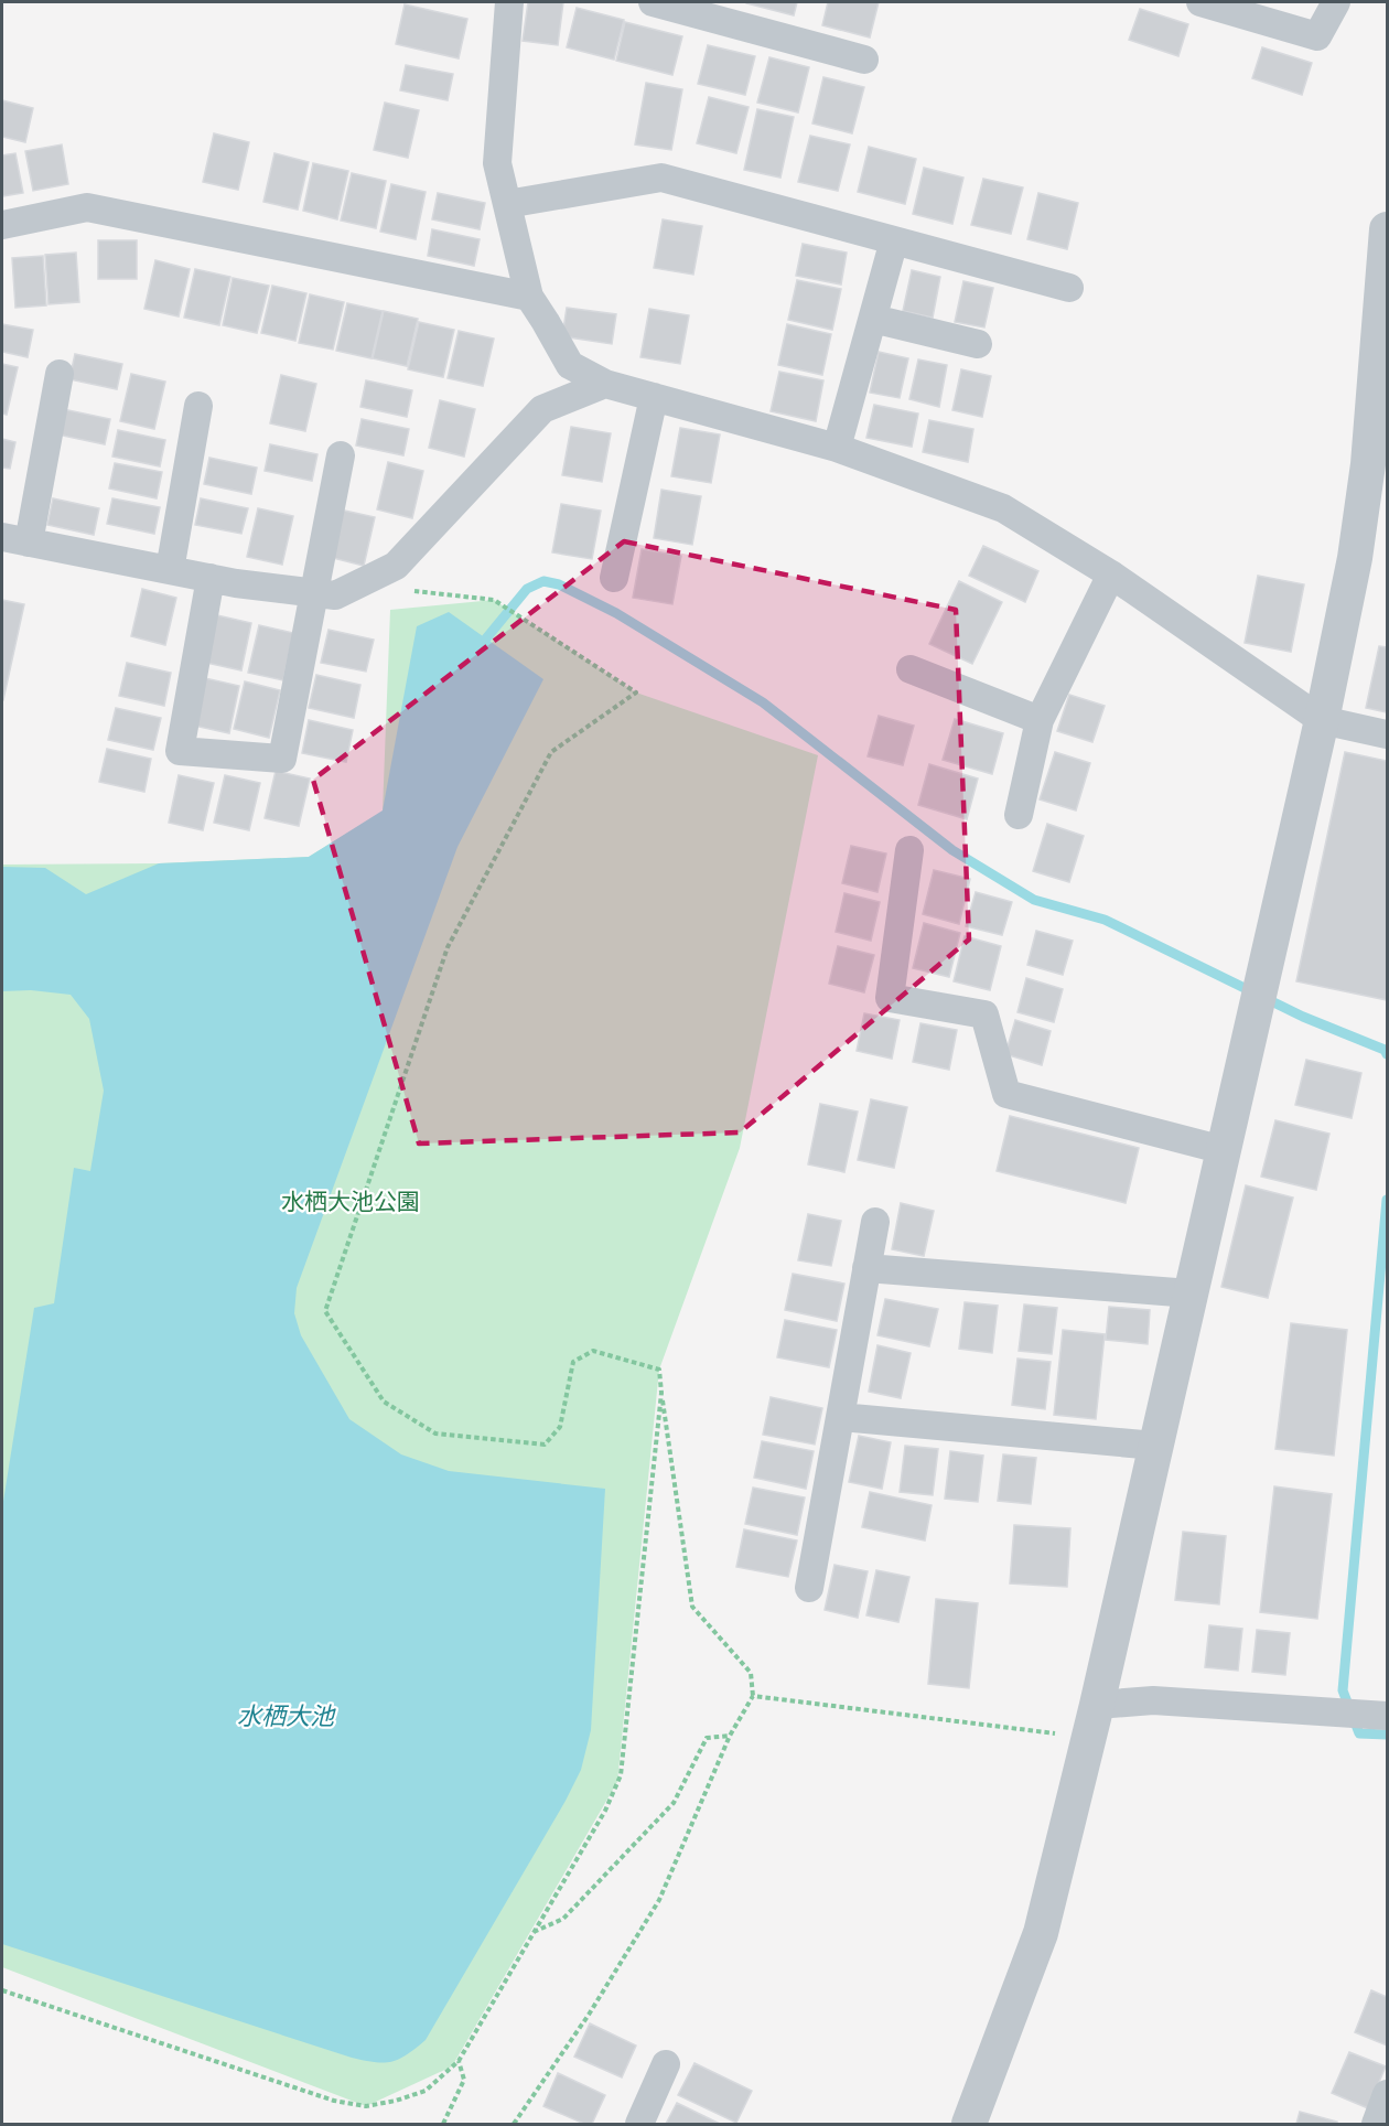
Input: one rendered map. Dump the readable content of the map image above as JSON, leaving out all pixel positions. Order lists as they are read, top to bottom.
{
  "water": ["水栖大池"],
  "parks": ["水栖大池公園"]
}
